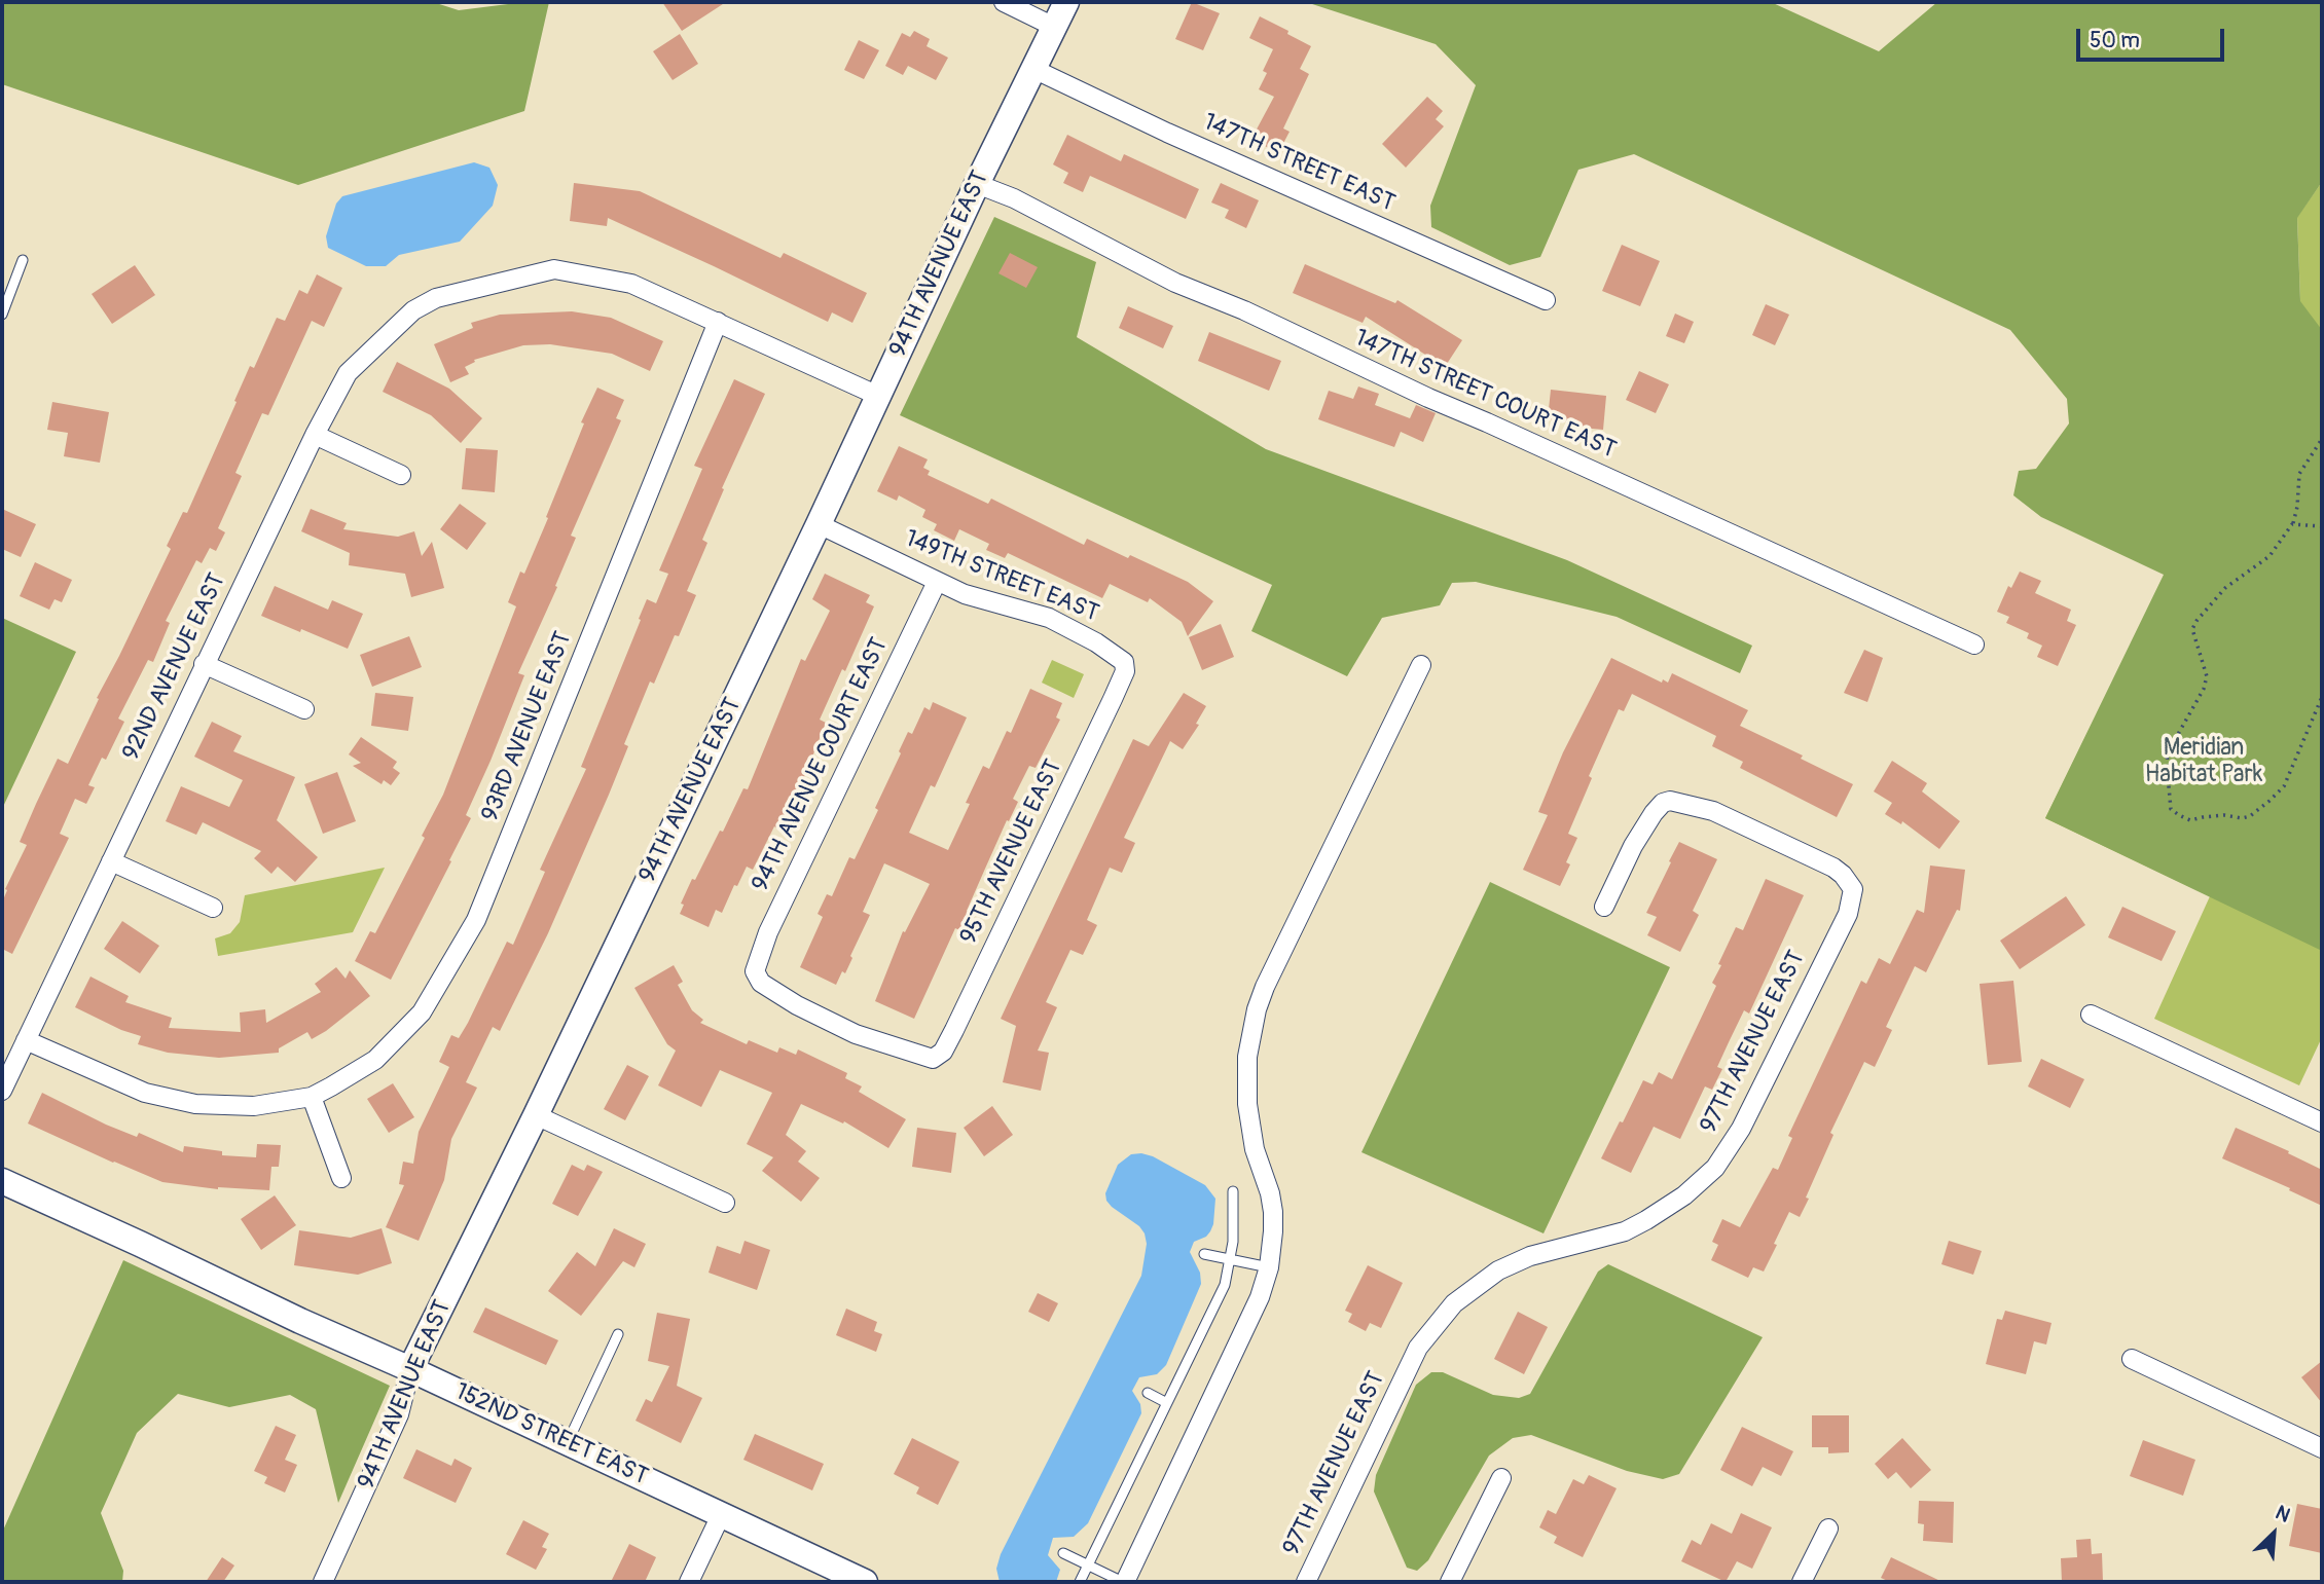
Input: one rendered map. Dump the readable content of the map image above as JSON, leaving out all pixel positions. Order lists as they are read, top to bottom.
{
  "streets": {
    "main road": ["94TH AVENUE EAST", "152ND STREET EAST"],
    "street": [
      "147TH STREET EAST",
      "147TH STREET COURT EAST",
      "149TH STREET EAST",
      "92ND AVENUE EAST",
      "93RD AVENUE EAST",
      "94TH AVENUE COURT EAST",
      "95TH AVENUE EAST",
      "97TH AVENUE EAST"
    ]
  },
  "crossings": [
    ["147TH STREET EAST", "94TH AVENUE EAST"],
    ["94TH AVENUE EAST", "147TH STREET COURT EAST"],
    ["94TH AVENUE EAST", "149TH STREET EAST"],
    ["94TH AVENUE EAST", "92ND AVENUE EAST"],
    ["94TH AVENUE EAST", "152ND STREET EAST"],
    ["149TH STREET EAST", "94TH AVENUE COURT EAST"],
    ["149TH STREET EAST", "95TH AVENUE EAST"],
    ["92ND AVENUE EAST", "93RD AVENUE EAST"],
    ["94TH AVENUE COURT EAST", "95TH AVENUE EAST"]
  ],
  "parks": ["Meridian Habitat Park"],
  "scale_bar": "50 m",
  "north": "top right"
}
